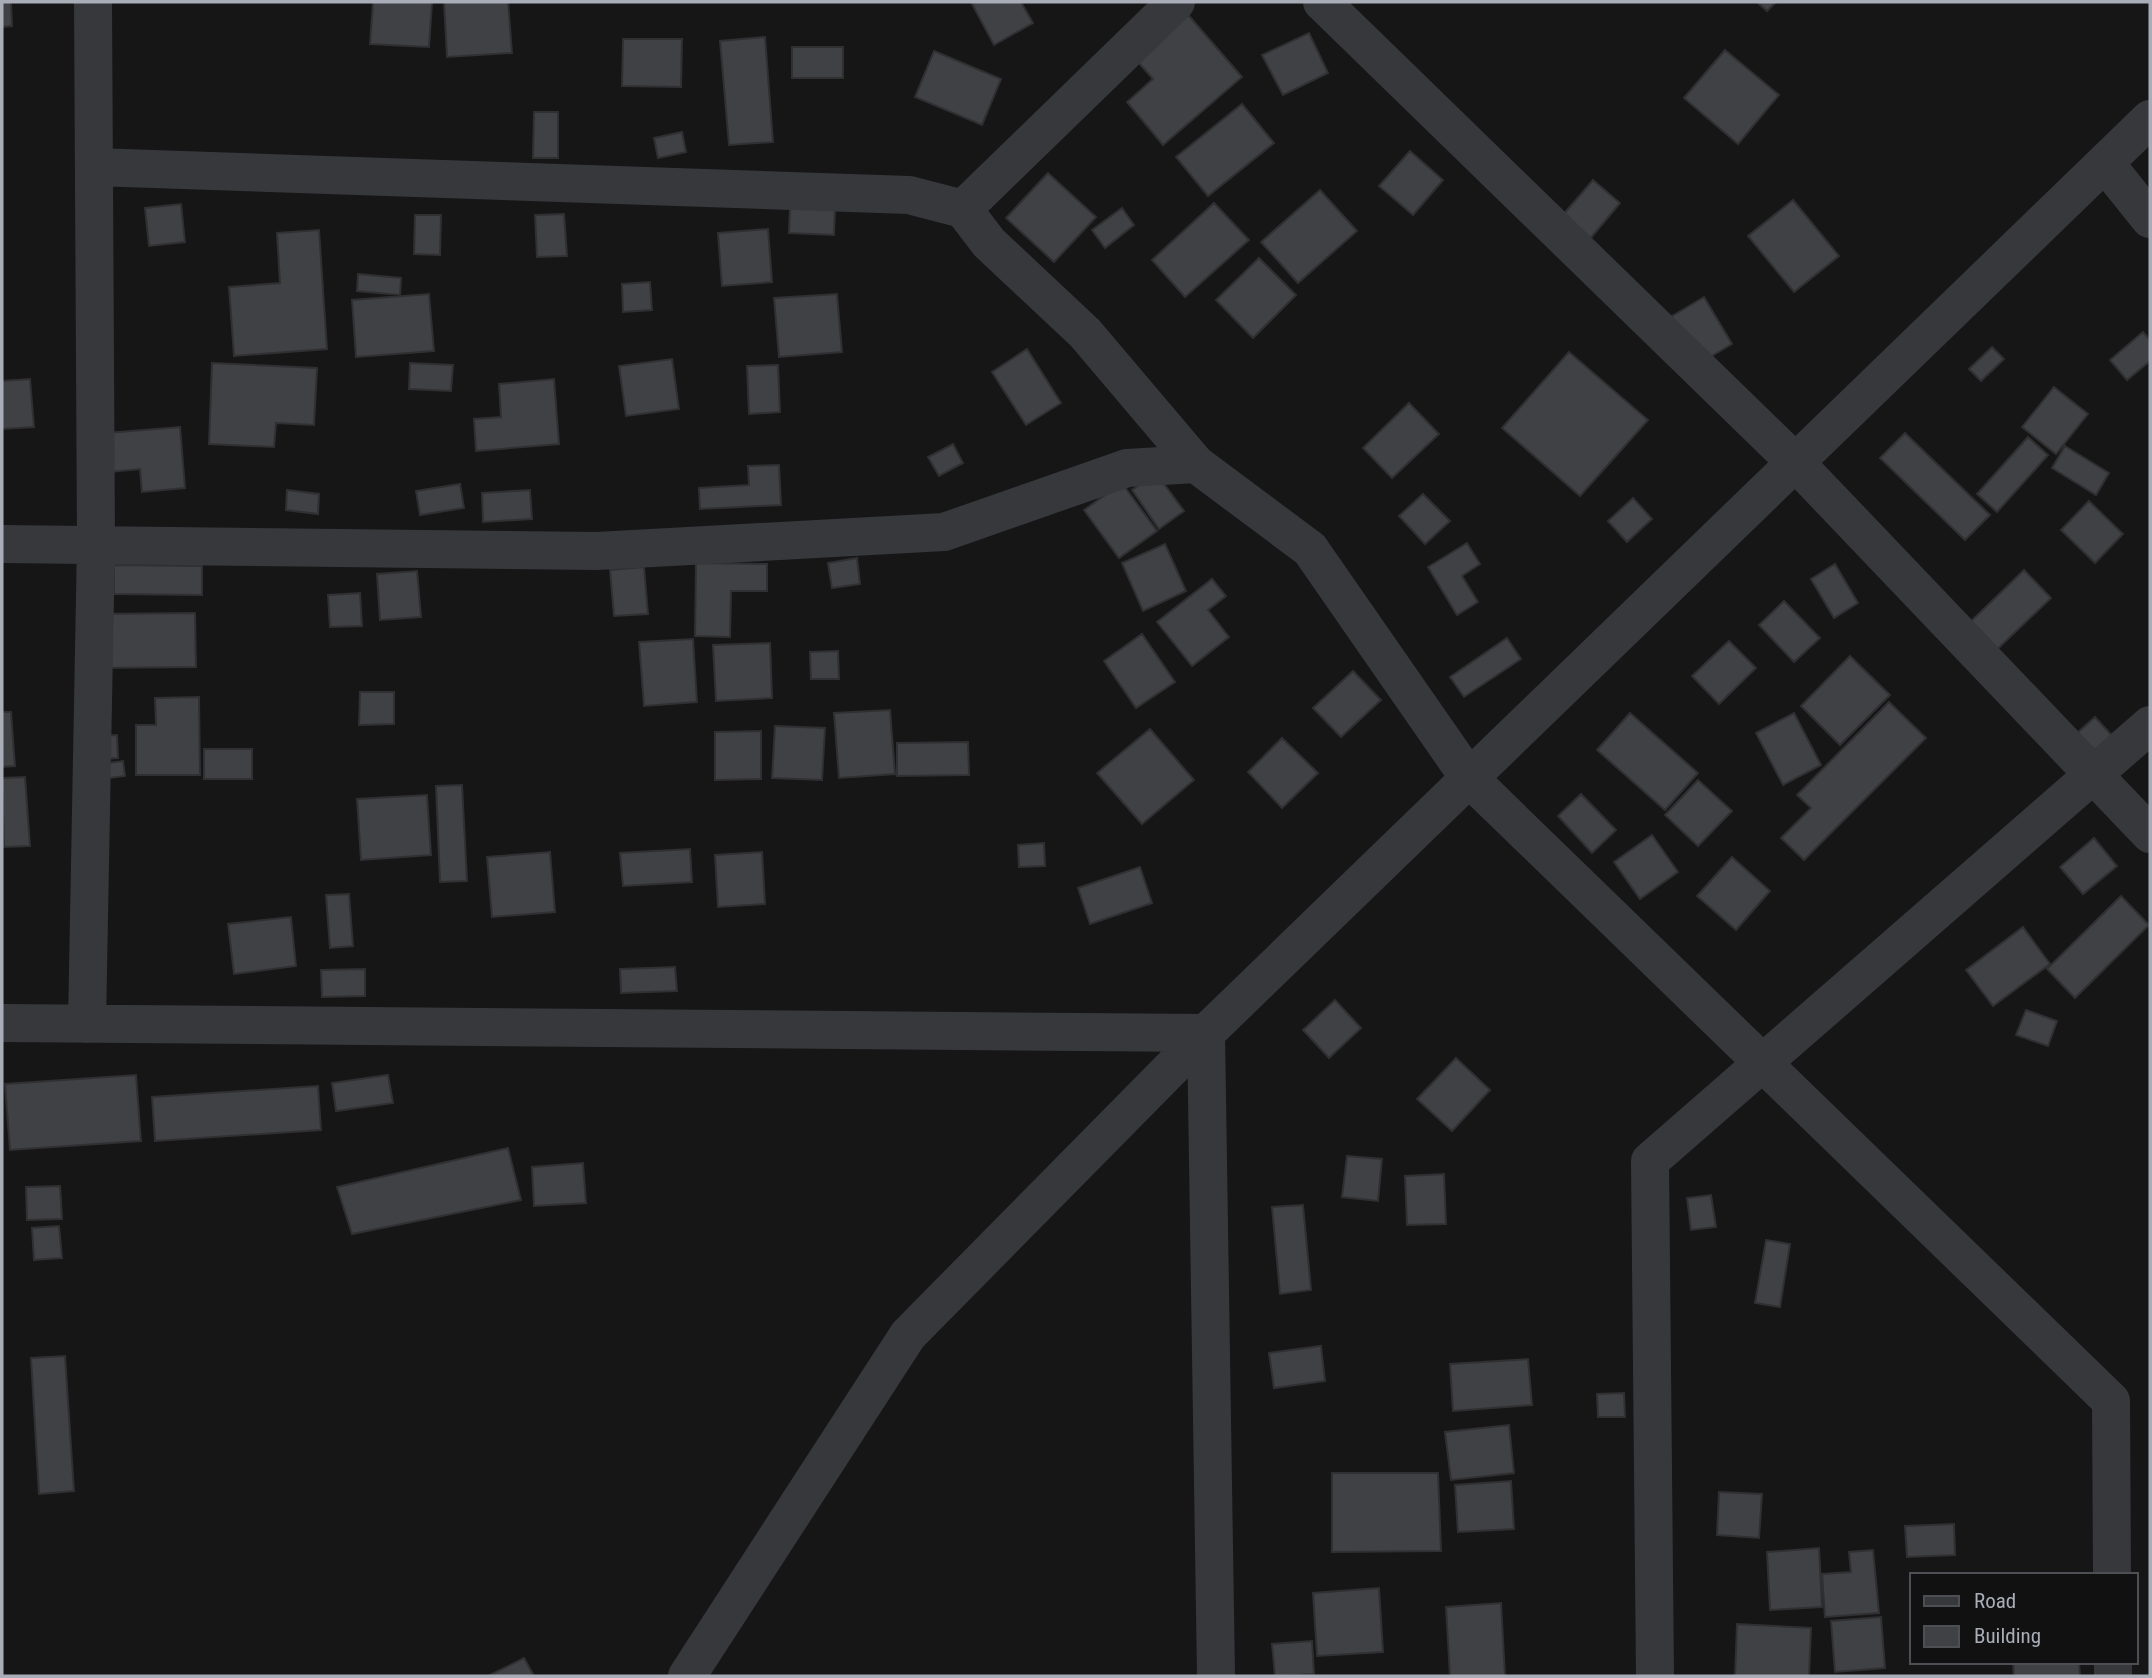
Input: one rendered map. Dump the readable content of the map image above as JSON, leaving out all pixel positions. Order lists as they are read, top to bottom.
{
  "legend": ["Road", "Building"]
}
